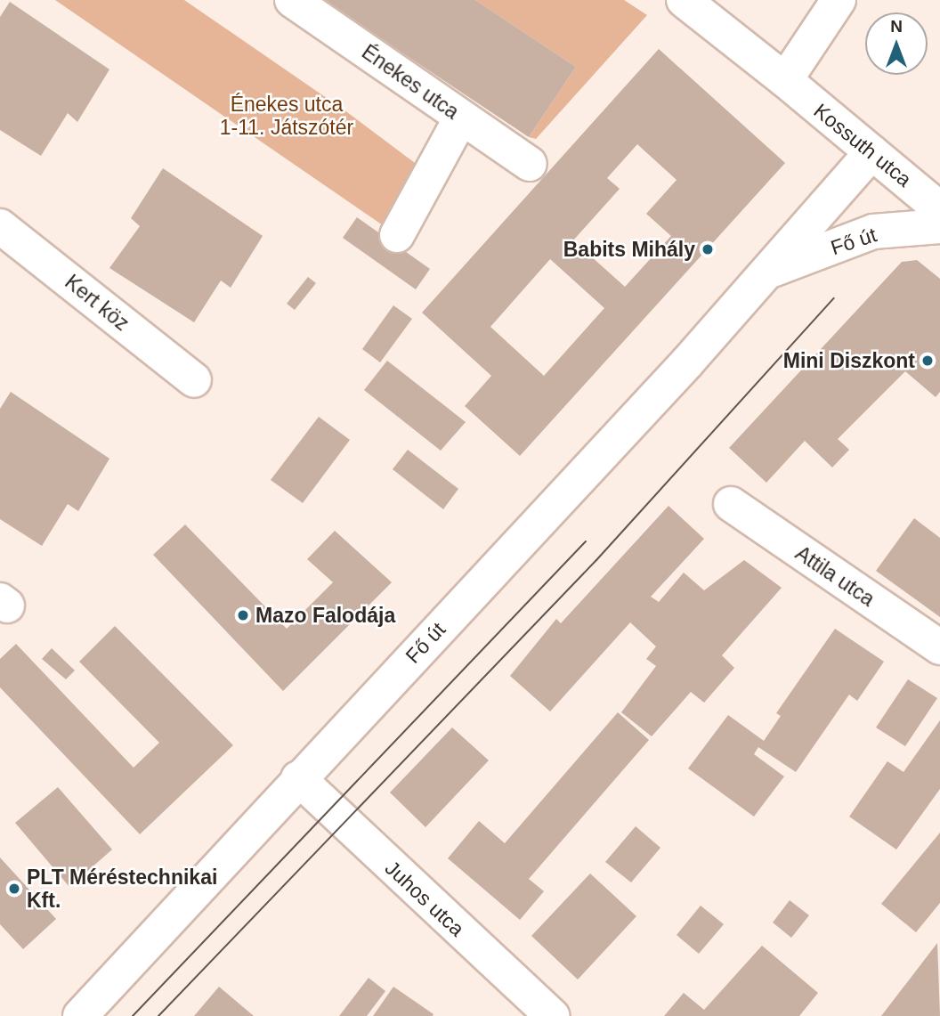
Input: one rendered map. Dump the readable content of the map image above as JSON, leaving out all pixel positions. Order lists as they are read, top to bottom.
{
  "streets": {
    "street": [
      "Énekes utca",
      "Kossuth utca",
      "Fő út",
      "Kert köz",
      "Attila utca",
      "Juhos utca"
    ]
  },
  "crossings": [
    ["Kossuth utca", "Fő út"],
    ["Fő út", "Juhos utca"]
  ],
  "parks": ["Énekes utca 1-11. Játszótér"],
  "places": [
    "Babits Mihály",
    "Mini Diszkont",
    "Mazo Falodája",
    "PLT Méréstechnikai Kft."
  ],
  "north": "top"
}
